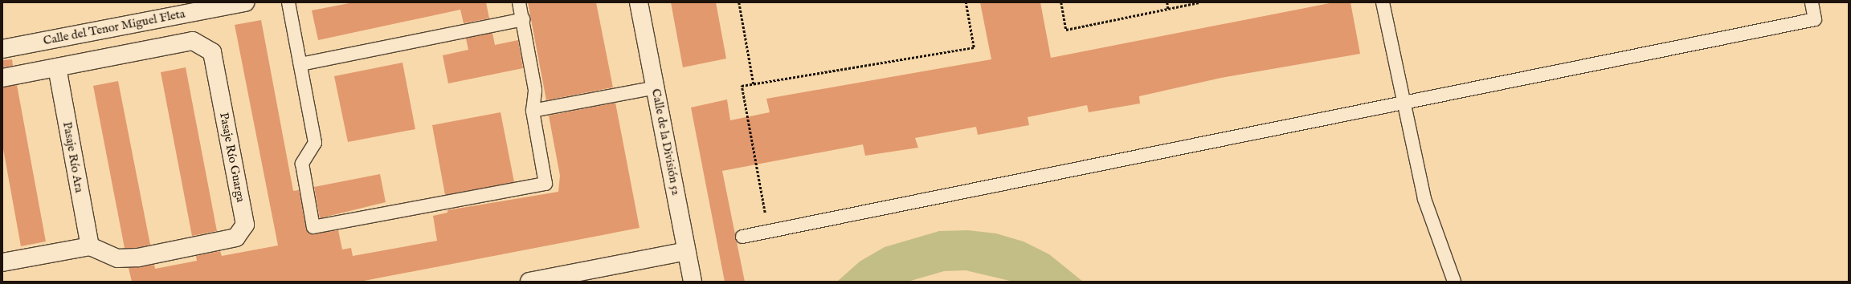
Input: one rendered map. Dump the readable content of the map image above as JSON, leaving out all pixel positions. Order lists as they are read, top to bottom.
{
  "streets": {
    "street": [
      "Calle del Tenor Miguel Fleta",
      "Calle de la División 52",
      "Pasaje Río Ara",
      "Pasaje Río Guarga"
    ]
  },
  "crossings": [
    ["Pasaje Río Ara", "Pasaje Río Guarga"]
  ]
}
